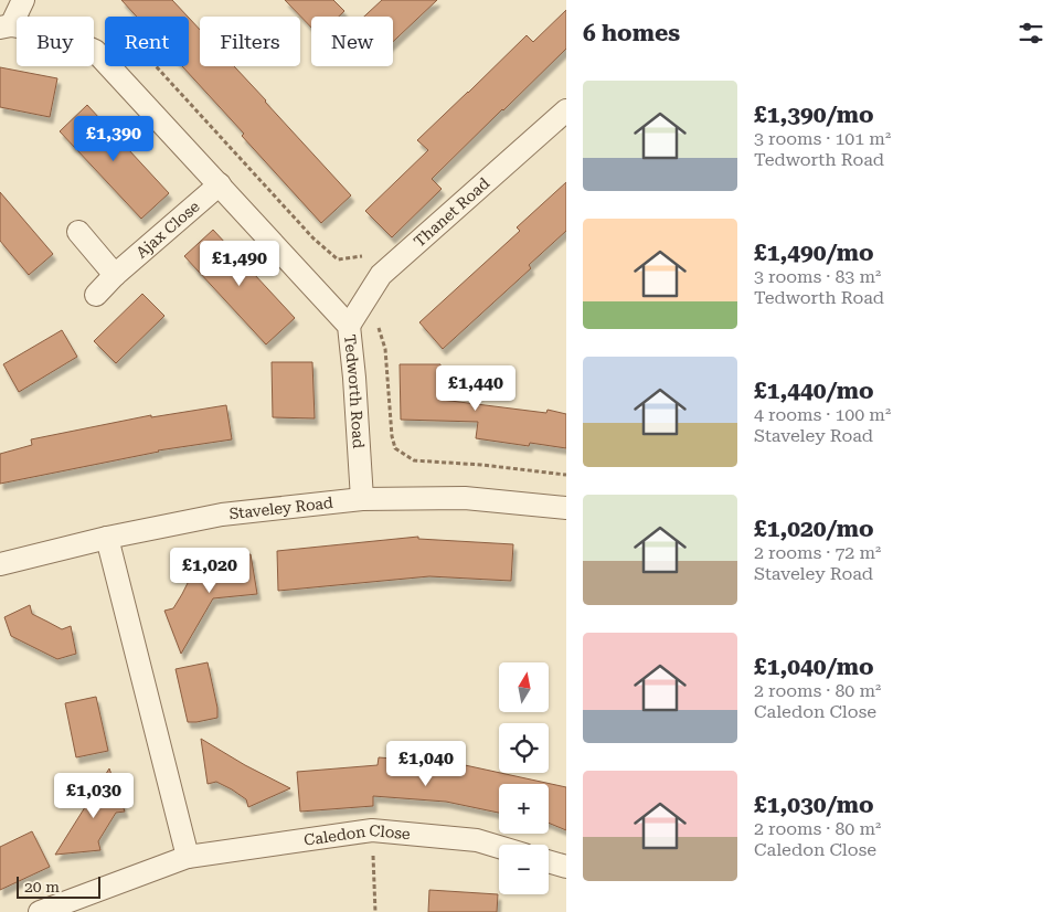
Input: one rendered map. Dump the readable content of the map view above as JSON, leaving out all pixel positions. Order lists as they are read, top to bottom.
{
  "streets": {
    "street": [
      "Thanet Road",
      "Ajax Close",
      "Tedworth Road",
      "Staveley Road",
      "Caledon Close"
    ]
  },
  "crossings": [
    ["Thanet Road", "Tedworth Road"],
    ["Ajax Close", "Tedworth Road"],
    ["Tedworth Road", "Staveley Road"]
  ],
  "scale_bar": "20 m",
  "north": "top",
  "page": {
    "heading": "6 homes",
    "chip": [
      "Buy",
      "Rent",
      "Filters",
      "New"
    ],
    "list": [
      {
        "name": "£1,390/mo",
        "note": "3 rooms · 101 m² · Tedworth Road"
      },
      {
        "name": "£1,490/mo",
        "note": "3 rooms · 83 m² · Tedworth Road"
      },
      {
        "name": "£1,440/mo",
        "note": "4 rooms · 100 m² · Staveley Road"
      },
      {
        "name": "£1,020/mo",
        "note": "2 rooms · 72 m² · Staveley Road"
      },
      {
        "name": "£1,040/mo",
        "note": "2 rooms · 80 m² · Caledon Close"
      },
      {
        "name": "£1,030/mo",
        "note": "2 rooms · 80 m² · Caledon Close"
      }
    ],
    "price": [
      "£1,390",
      "£1,490",
      "£1,440",
      "£1,020",
      "£1,040",
      "£1,030"
    ],
    "map_buttons": ["+", "−"],
    "scale": "20 m"
  }
}
